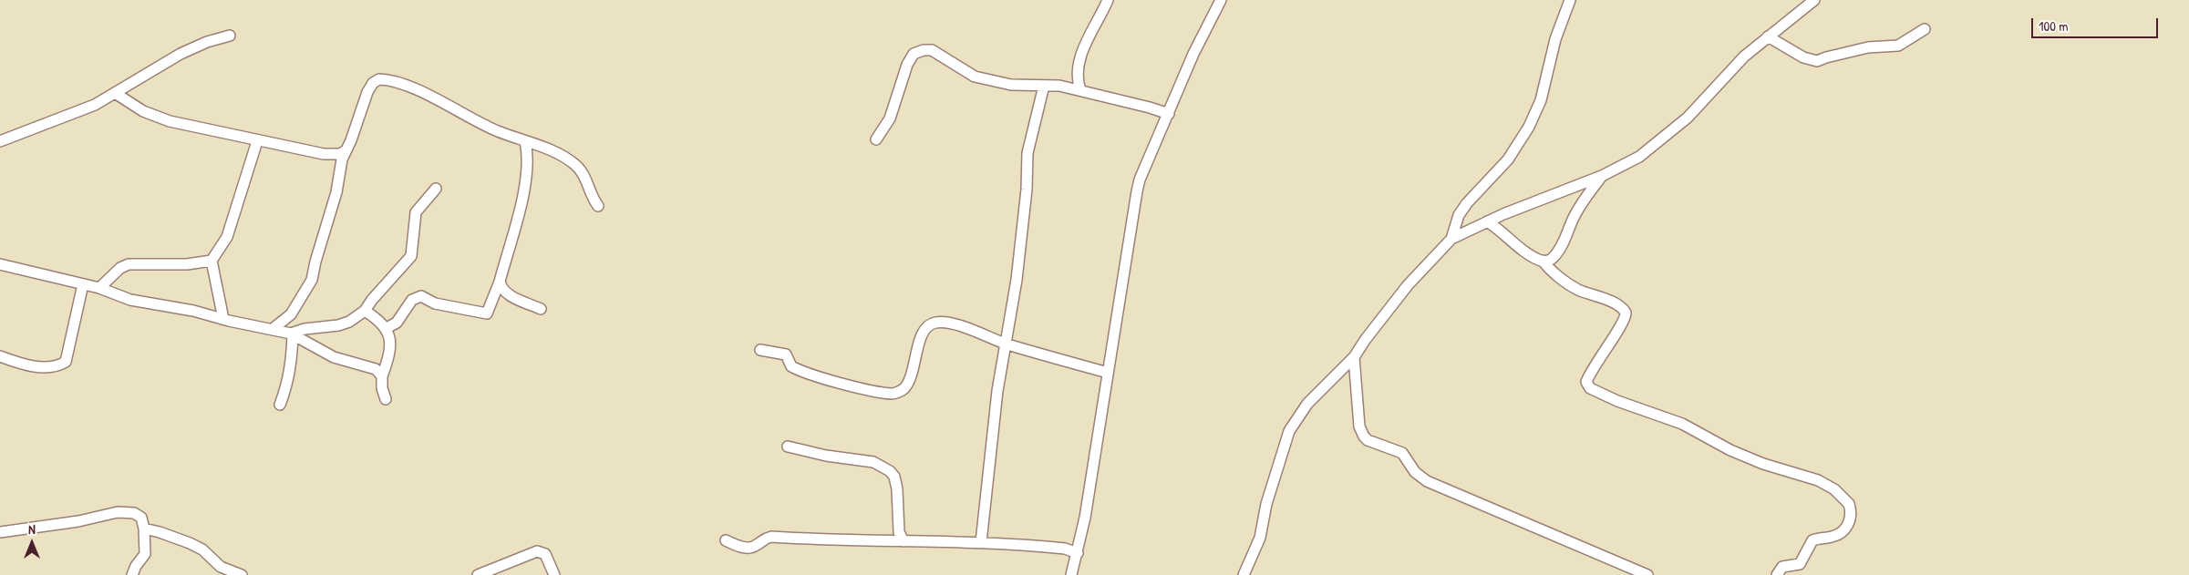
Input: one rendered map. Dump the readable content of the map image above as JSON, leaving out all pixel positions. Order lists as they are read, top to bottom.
{
  "scale_bar": "100 m",
  "north": "top"
}
